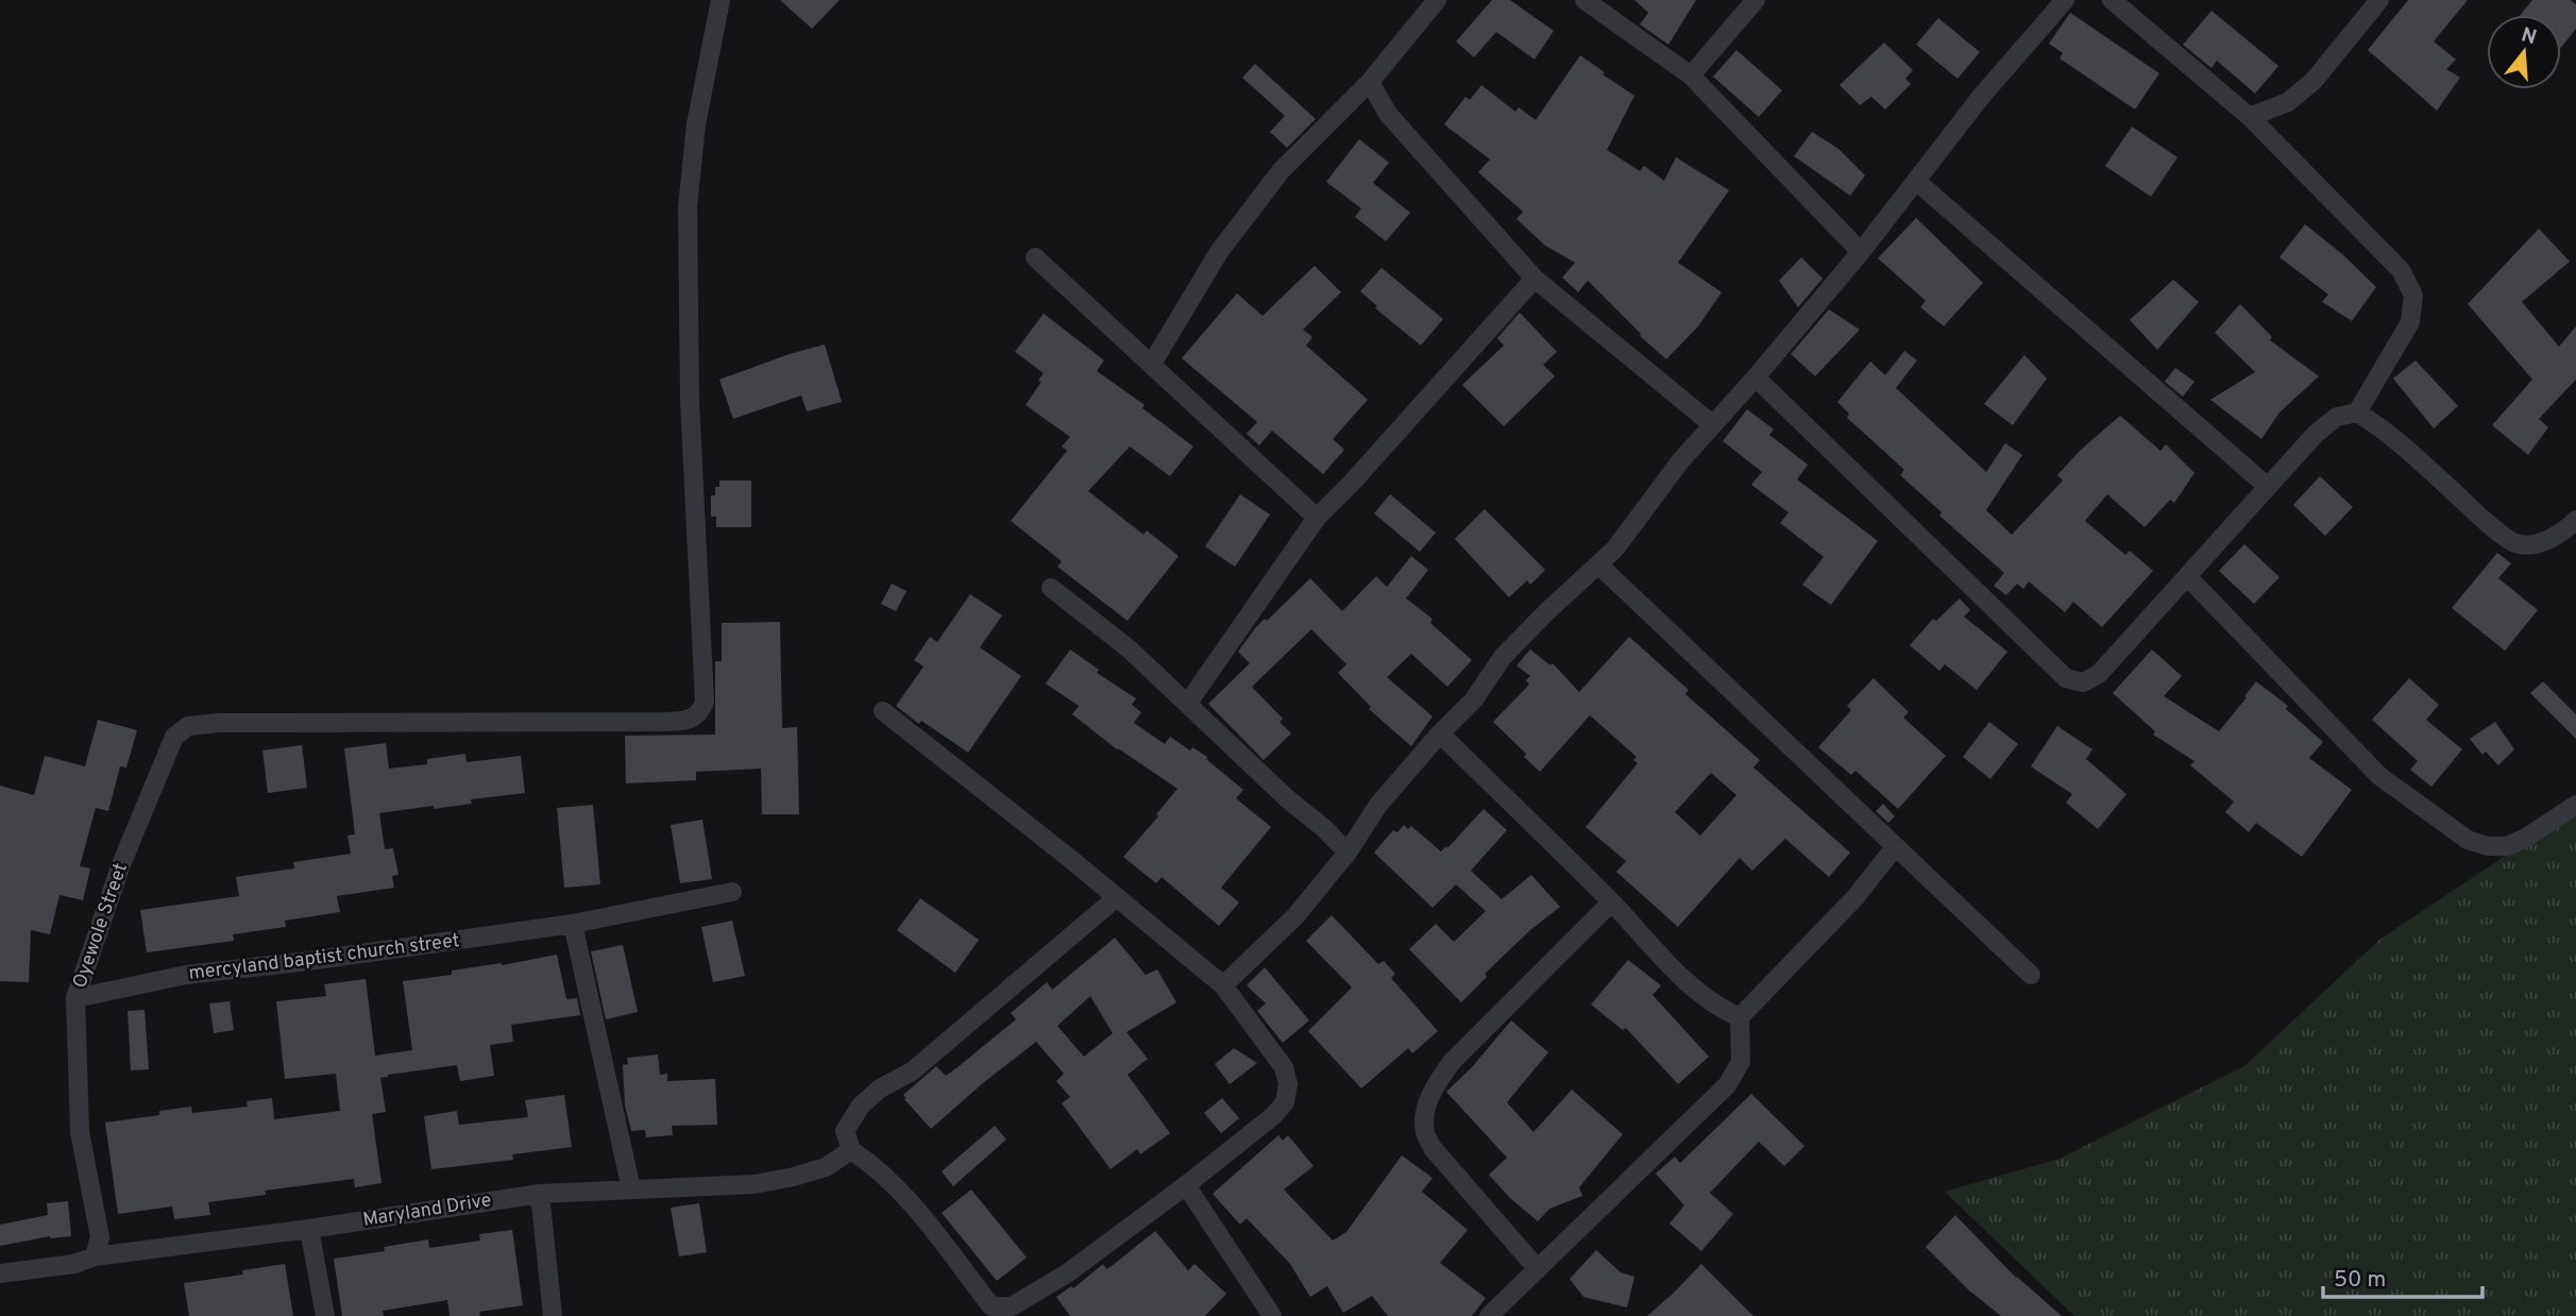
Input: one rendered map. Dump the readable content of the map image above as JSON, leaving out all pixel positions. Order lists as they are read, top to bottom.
{
  "streets": {
    "street": ["Oyewole Street", "mercyland baptist church street", "Maryland Drive"]
  },
  "crossings": [
    ["Oyewole Street", "mercyland baptist church street"],
    ["Oyewole Street", "Maryland Drive"]
  ],
  "scale_bar": "50 m",
  "north": "top"
}
